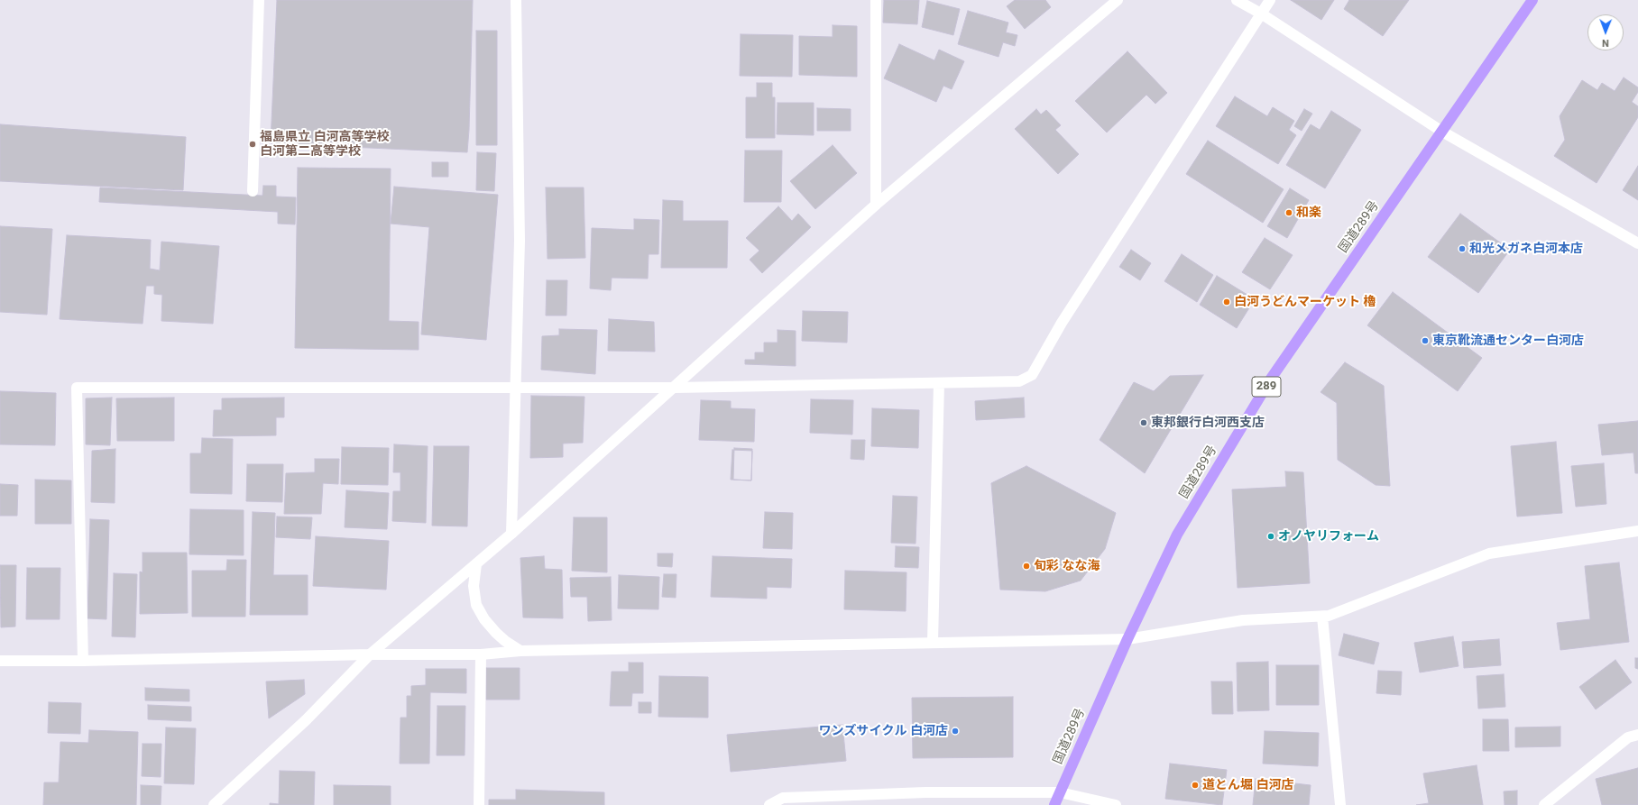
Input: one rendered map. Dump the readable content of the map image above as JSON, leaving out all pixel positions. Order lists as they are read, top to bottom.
{
  "streets": {
    "highway": ["国道289号", "289"]
  },
  "places": [
    "福島県立 白河高等学校 白河第二高等学校",
    "和楽",
    "和光メガネ白河本店",
    "白河うどんマーケット 櫓",
    "東京靴流通センター白河店",
    "東邦銀行白河西支店",
    "オノヤリフォーム",
    "旬彩 なな海",
    "ワンズサイクル 白河店",
    "道とん堀 白河店"
  ],
  "north": "bottom"
}
